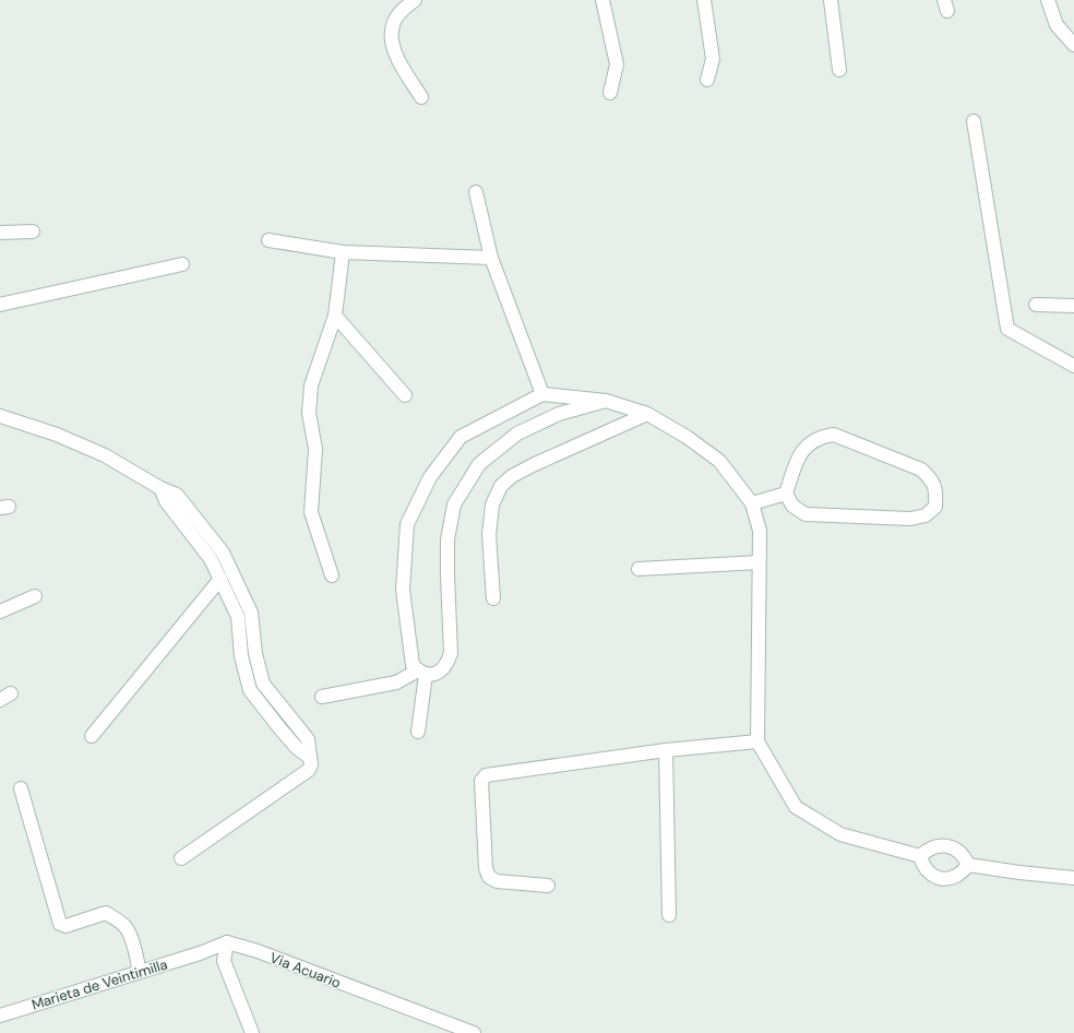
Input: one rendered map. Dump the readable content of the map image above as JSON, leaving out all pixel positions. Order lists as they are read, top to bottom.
{
  "streets": {
    "street": ["Via Acuario", "Marieta de Veintimilla"]
  },
  "crossings": [
    ["Via Acuario", "Marieta de Veintimilla"]
  ]
}
